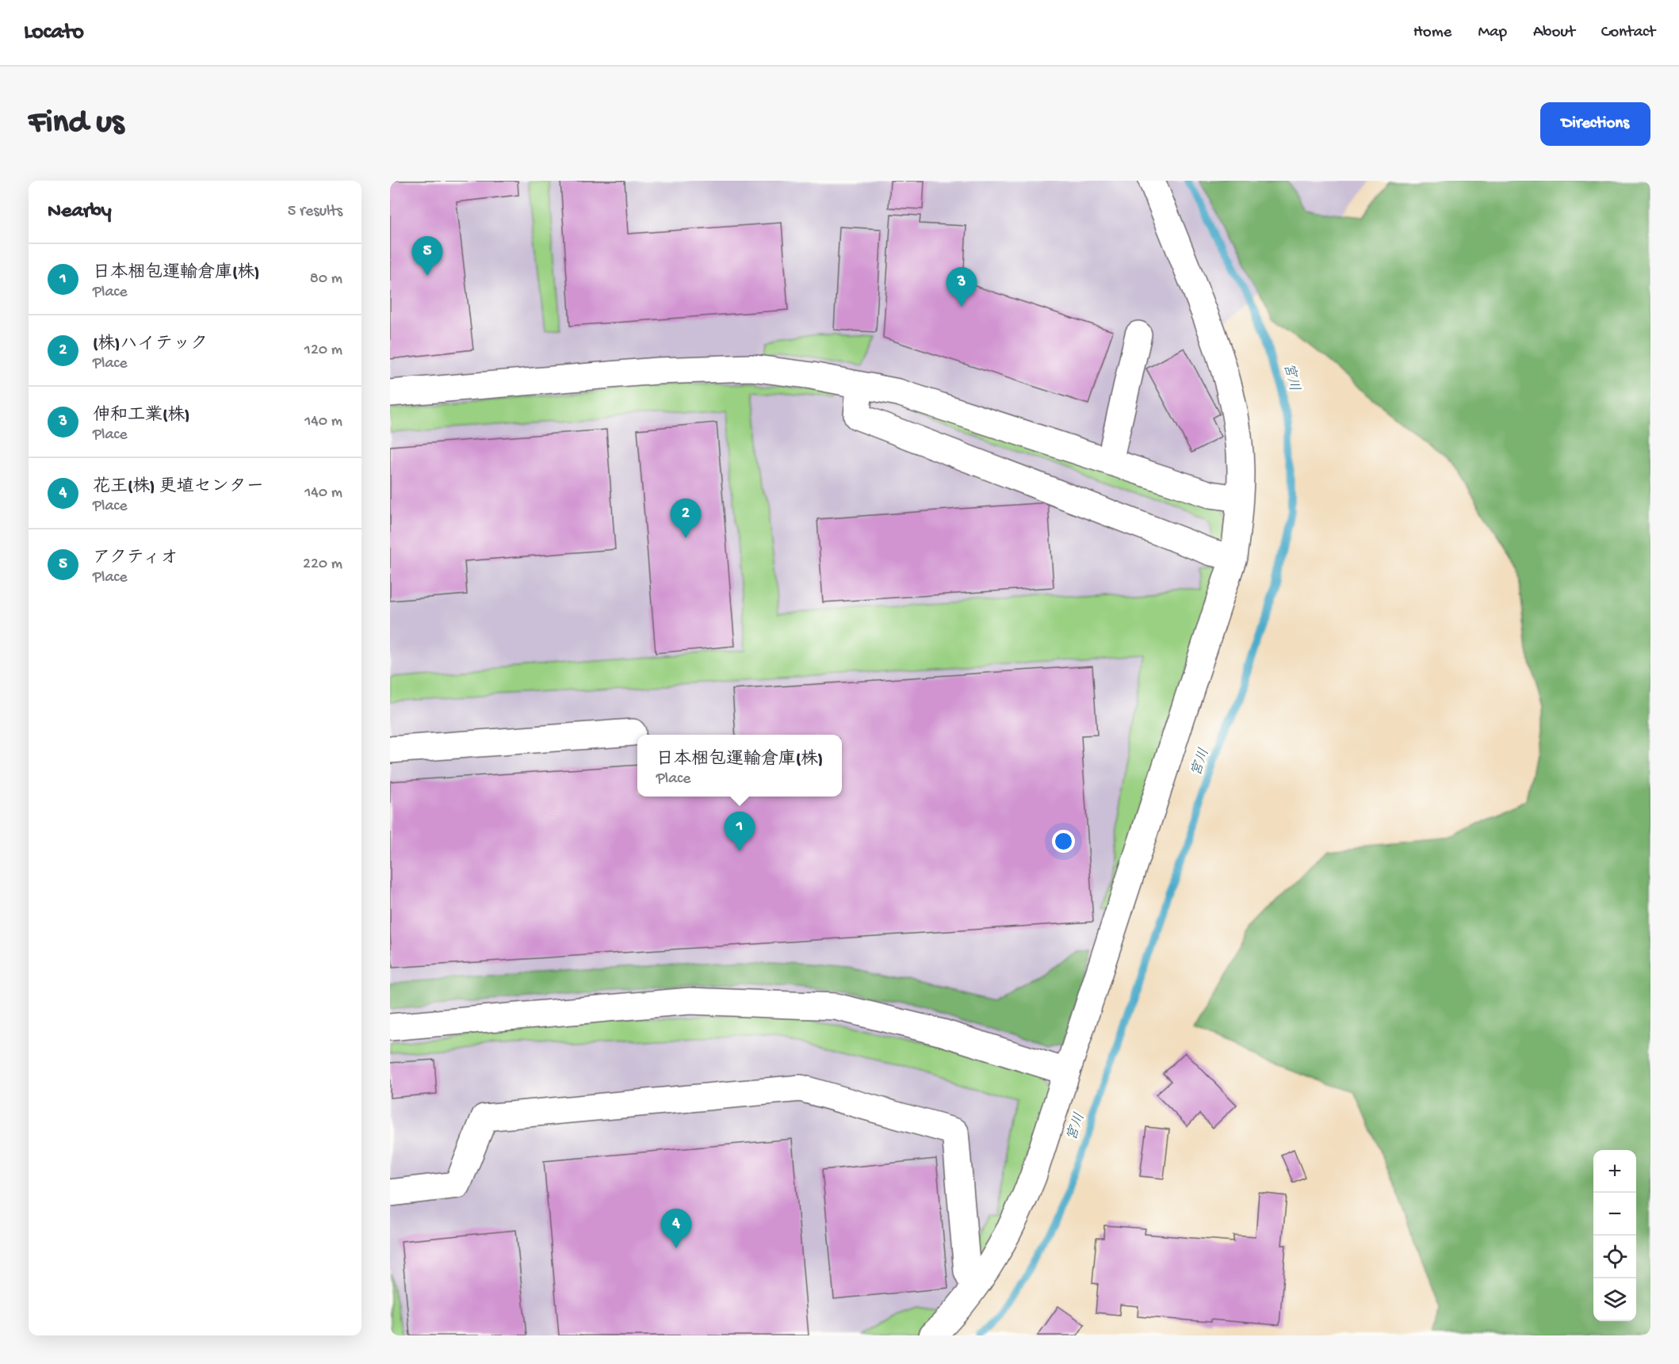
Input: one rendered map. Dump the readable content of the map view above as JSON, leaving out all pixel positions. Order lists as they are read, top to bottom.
{
  "water": ["宮川"],
  "page": {
    "header": "Locato",
    "nav": [
      "Home",
      "Map",
      "About",
      "Contact"
    ],
    "buttons": "Directions",
    "title": "Find us",
    "heading": ["Nearby", "5 results"],
    "pins": [
      "5",
      "3",
      "2",
      "1",
      "4"
    ],
    "list": [
      {
        "mark": "1",
        "name": "日本梱包運輸倉庫(株)",
        "note": "Place",
        "value": "80 m"
      },
      {
        "mark": "2",
        "name": "(株)ハイテック",
        "note": "Place",
        "value": "120 m"
      },
      {
        "mark": "3",
        "name": "伸和工業(株)",
        "note": "Place",
        "value": "140 m"
      },
      {
        "mark": "4",
        "name": "花王(株) 更埴センター",
        "note": "Place",
        "value": "140 m"
      },
      {
        "mark": "5",
        "name": "アクティオ",
        "note": "Place",
        "value": "220 m"
      }
    ],
    "popup": ["日本梱包運輸倉庫(株)", "Place"],
    "map_buttons": ["+", "−"]
  }
}
